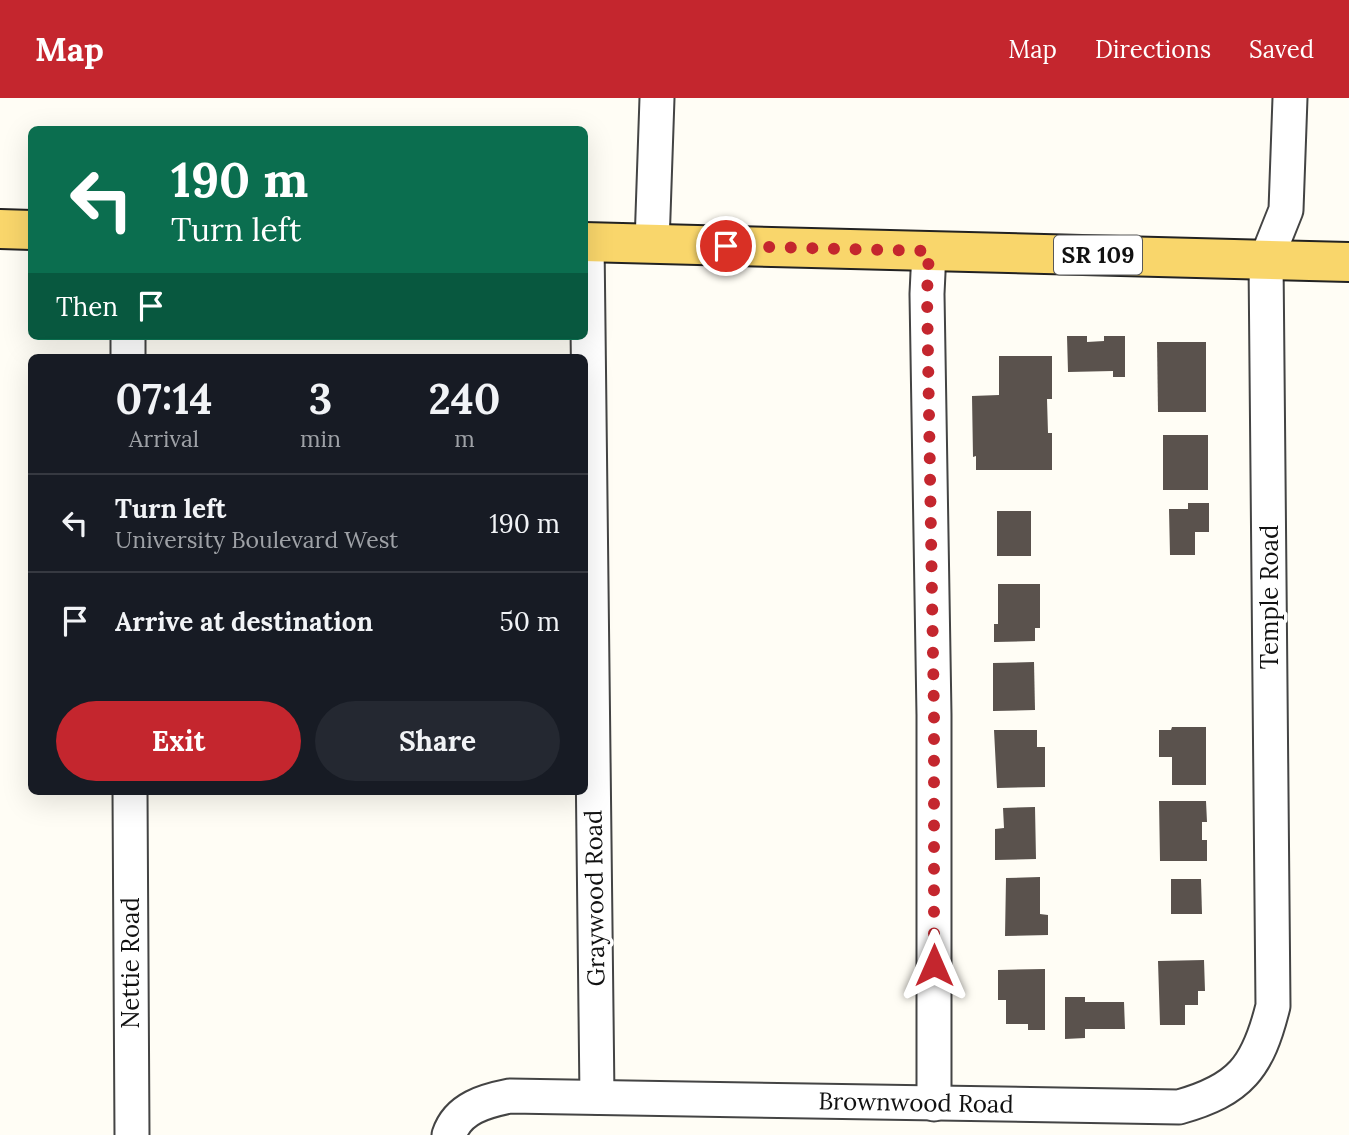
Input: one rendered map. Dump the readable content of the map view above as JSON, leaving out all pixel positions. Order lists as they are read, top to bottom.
{
  "streets": {
    "main road": ["SR 109"],
    "street": [
      "Temple Road",
      "Graywood Road",
      "Nettie Road",
      "Brownwood Road"
    ]
  },
  "crossings": [
    ["SR 109", "Temple Road"],
    ["Temple Road", "Brownwood Road"],
    ["Graywood Road", "Brownwood Road"]
  ],
  "page": {
    "header": "Map",
    "nav": ["Map", "Directions", "Saved"],
    "turn": ["190 m", "Turn left"],
    "then": "Then",
    "eta": [
      "07:14",
      "Arrival",
      "3",
      "min",
      "240",
      "m"
    ],
    "list": [
      {
        "name": "Turn left",
        "note": "University Boulevard West",
        "value": "190 m"
      },
      {
        "name": "Arrive at destination",
        "value": "50 m"
      }
    ],
    "buttons": ["Exit", "Share"]
  }
}
